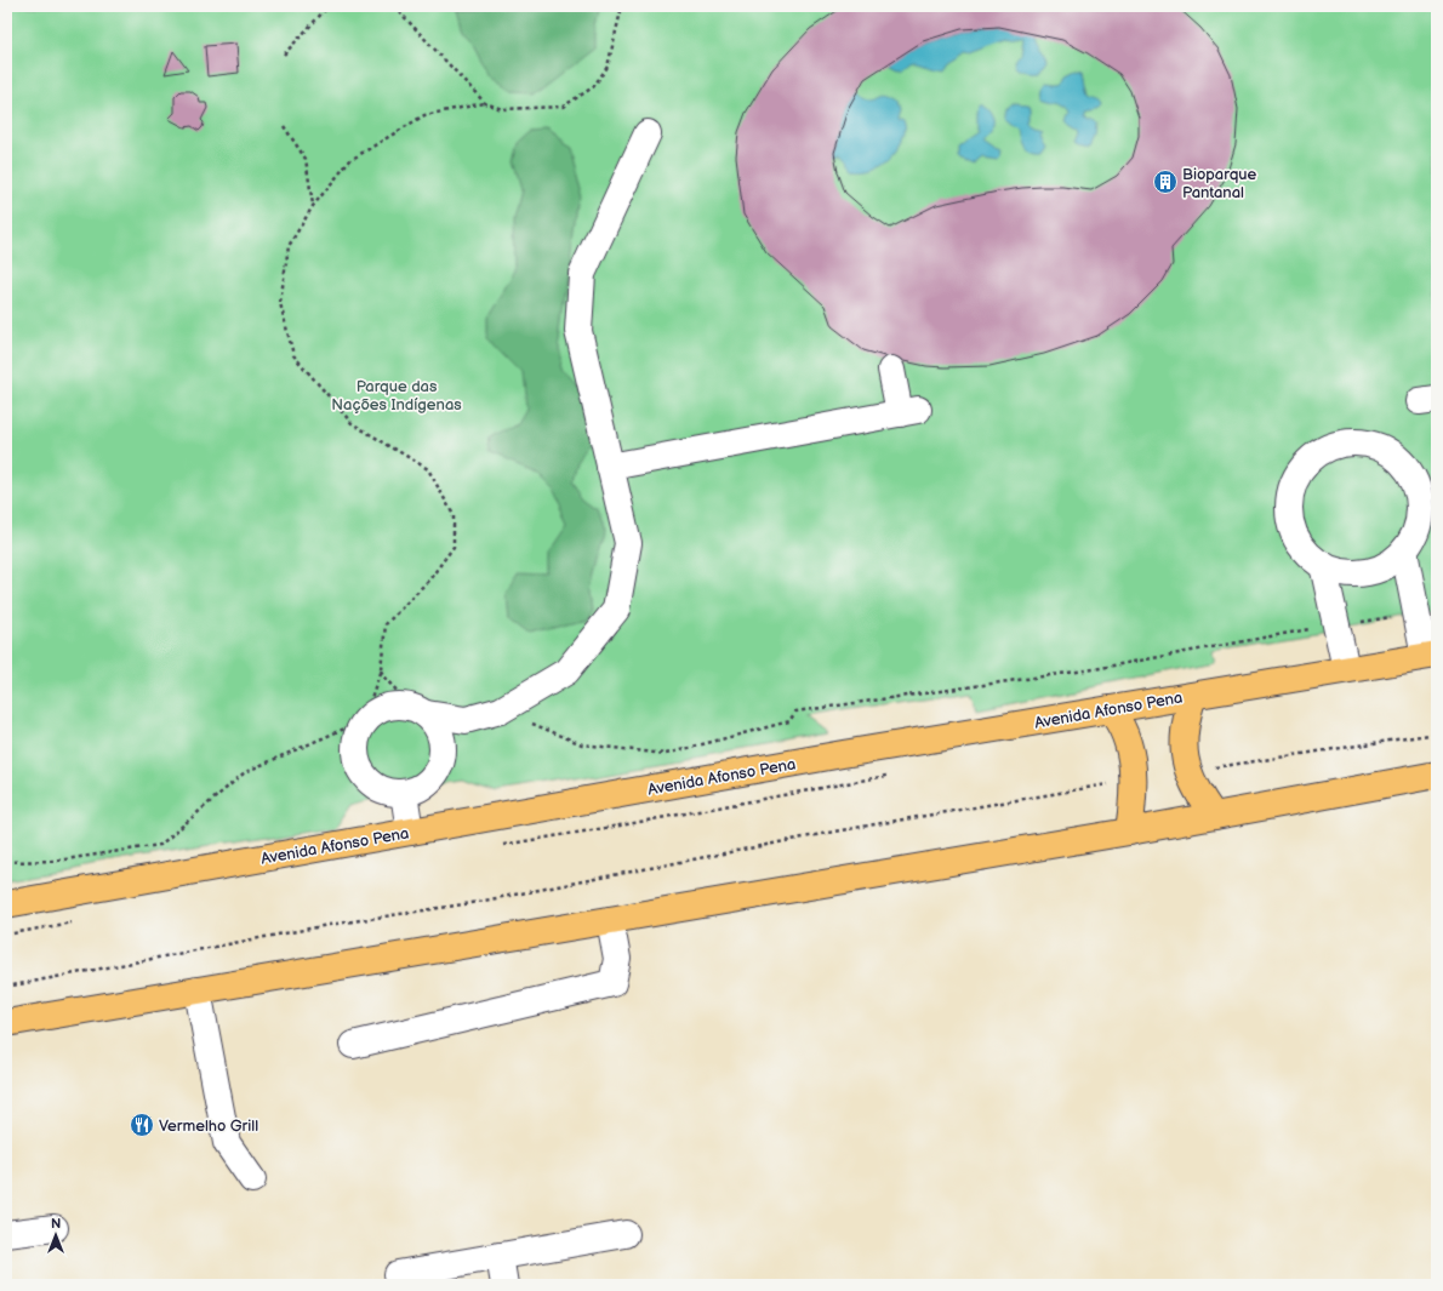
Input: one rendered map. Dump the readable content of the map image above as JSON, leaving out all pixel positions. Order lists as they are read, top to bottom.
{
  "streets": {
    "main road": ["Avenida Afonso Pena"]
  },
  "parks": ["Parque das Nações Indígenas"],
  "places": {
    "building": ["Bioparque Pantanal"],
    "restaurant": ["Vermelho Grill"]
  },
  "north": "top"
}
